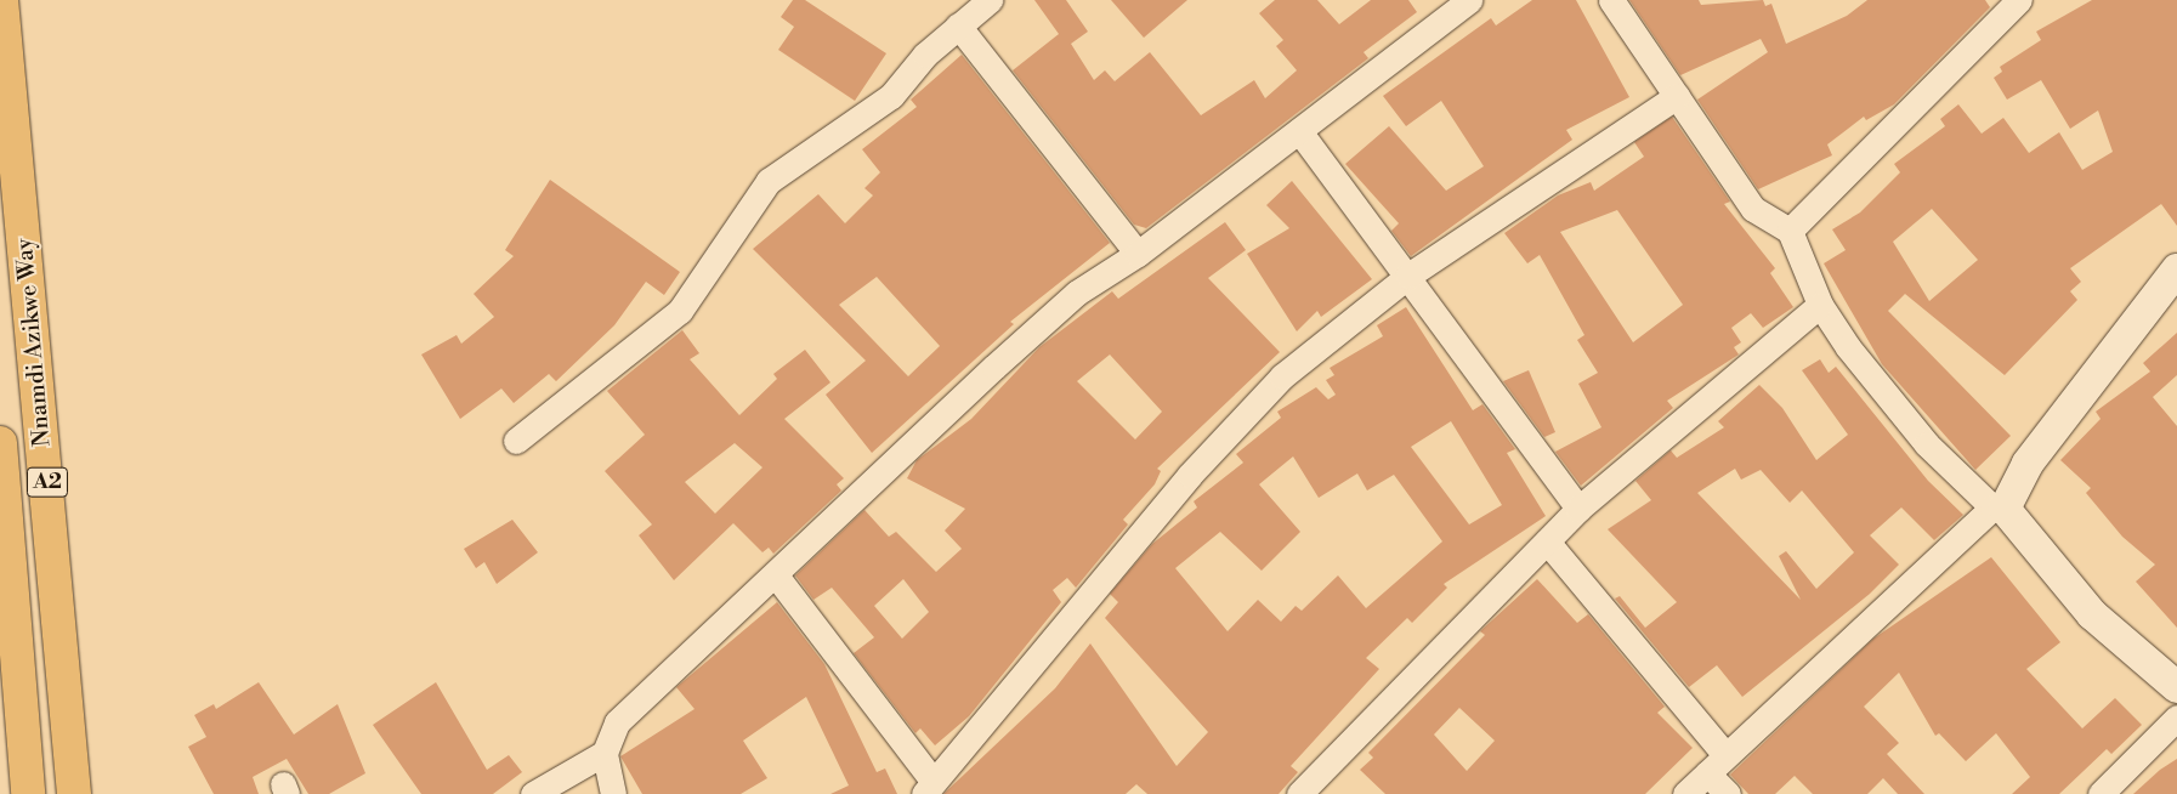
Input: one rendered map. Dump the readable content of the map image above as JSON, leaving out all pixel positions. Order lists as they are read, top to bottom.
{
  "streets": {
    "highway": ["Nnamdi Azikwe Way", "A2"]
  }
}
